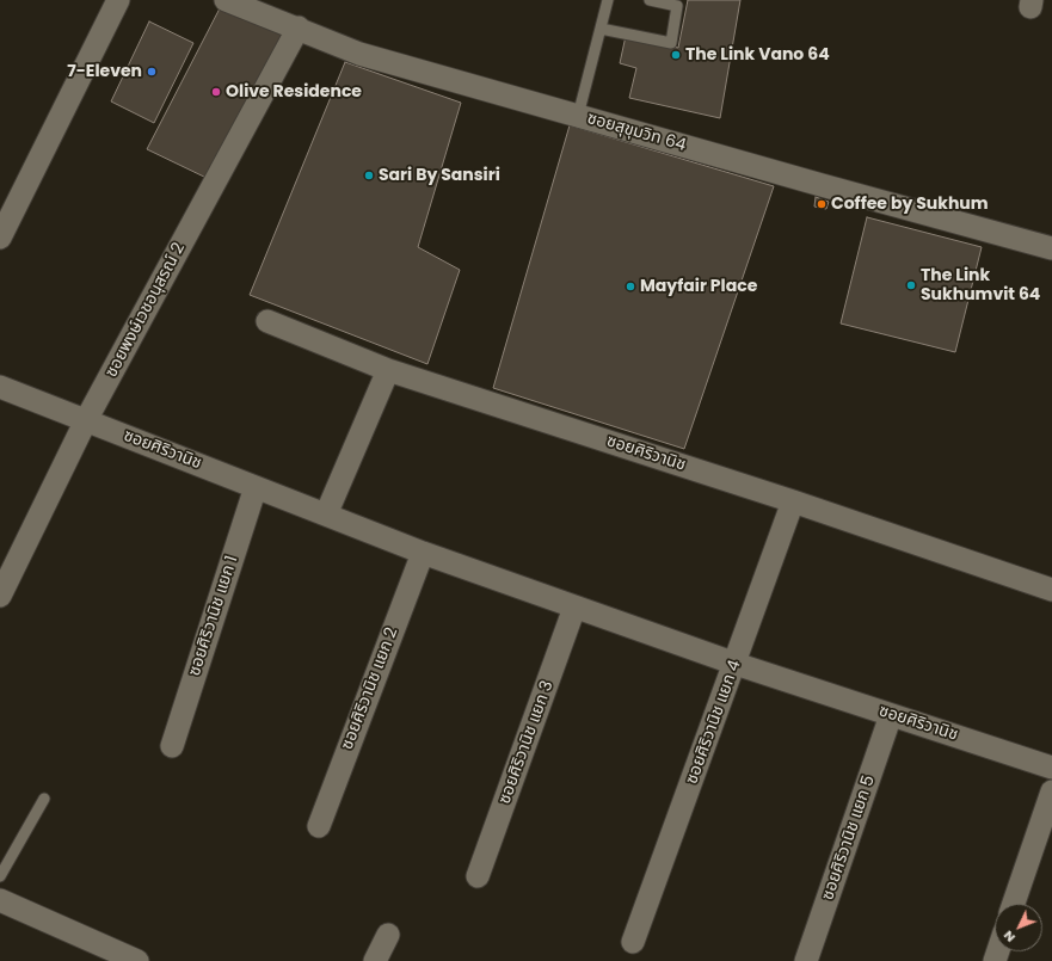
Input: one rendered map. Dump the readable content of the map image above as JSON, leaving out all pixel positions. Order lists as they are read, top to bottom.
{
  "streets": {
    "street": [
      "ซอยสุขุมวิท 64",
      "ซอยพงษ์เวชอนุสรณ์ 2",
      "ซอยศิริวานิช",
      "ซอยศิริวานิช แยก 1",
      "ซอยศิริวานิช แยก 2",
      "ซอยศิริวานิช แยก 4",
      "ซอยศิริวานิช แยก 3",
      "ซอยศิริวานิช แยก 5"
    ]
  },
  "crossings": [
    ["ซอยสุขุมวิท 64", "ซอยพงษ์เวชอนุสรณ์ 2"],
    ["ซอยพงษ์เวชอนุสรณ์ 2", "ซอยศิริวานิช"],
    ["ซอยศิริวานิช", "ซอยศิริวานิช แยก 1"],
    ["ซอยศิริวานิช", "ซอยศิริวานิช แยก 2"],
    ["ซอยศิริวานิช", "ซอยศิริวานิช แยก 4"],
    ["ซอยศิริวานิช", "ซอยศิริวานิช แยก 3"],
    ["ซอยศิริวานิช", "ซอยศิริวานิช แยก 5"]
  ],
  "places": [
    "The Link Vano 64",
    "7-Eleven",
    "Olive Residence",
    "Sari By Sansiri",
    "Coffee by Sukhum",
    "The Link Sukhumvit 64",
    "Mayfair Place"
  ],
  "north": "bottom left"
}
